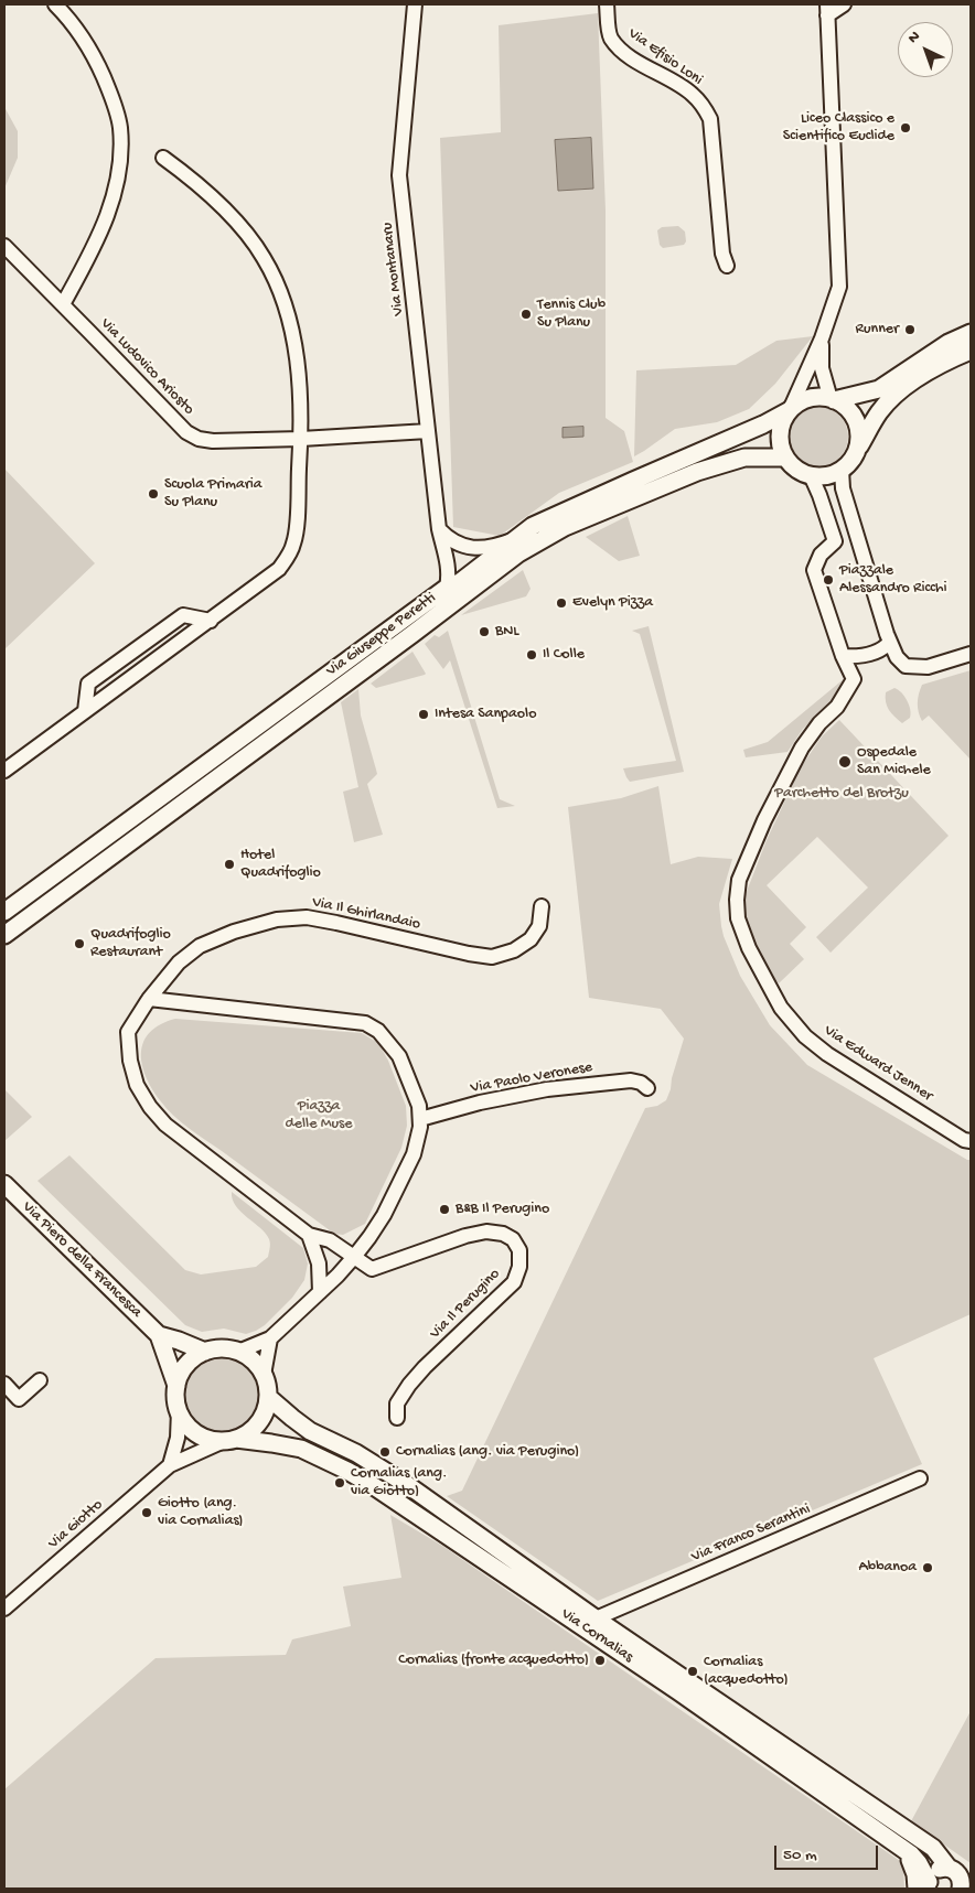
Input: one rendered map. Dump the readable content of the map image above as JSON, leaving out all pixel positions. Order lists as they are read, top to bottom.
{
  "streets": {
    "street": [
      "Via Efisio Loni",
      "Via Montanaru",
      "Via Ludovico Ariosto",
      "Via Giuseppe Peretti",
      "Via Il Ghirlandaio",
      "Via Edward Jenner",
      "Via Paolo Veronese",
      "Via Piero della Francesca",
      "Via Il Perugino",
      "Via Giotto",
      "Via Franco Serantini",
      "Via Cornalias"
    ]
  },
  "crossings": [
    ["Via Montanaru", "Via Ludovico Ariosto"],
    ["Via Montanaru", "Via Giuseppe Peretti"],
    ["Via Piero della Francesca", "Via Giotto"],
    ["Via Piero della Francesca", "Via Cornalias"],
    ["Via Giotto", "Via Cornalias"],
    ["Via Franco Serantini", "Via Cornalias"]
  ],
  "parks": ["Parchetto del Brotzu", "Piazza delle Muse"],
  "places": [
    "Liceo Classico e Scientifico Euclide",
    "Tennis Club Su Planu",
    "Runner",
    "Scuola Primaria Su Planu",
    "Piazzale Alessandro Ricchi",
    "Evelyn Pizza",
    "BNL",
    "Il Colle",
    "Intesa Sanpaolo",
    "Ospedale San Michele",
    "Hotel Quadrifoglio",
    "Quadrifoglio Restaurant",
    "B&B Il Perugino",
    "Cornalias (ang. via Perugino)",
    "Cornalias (ang. via Giotto)",
    "Giotto (ang. via Cornalias)",
    "Abbanoa",
    "Cornalias (fronte acquedotto)",
    "Cornalias (acquedotto)"
  ],
  "scale_bar": "50 m",
  "north": "top left"
}
